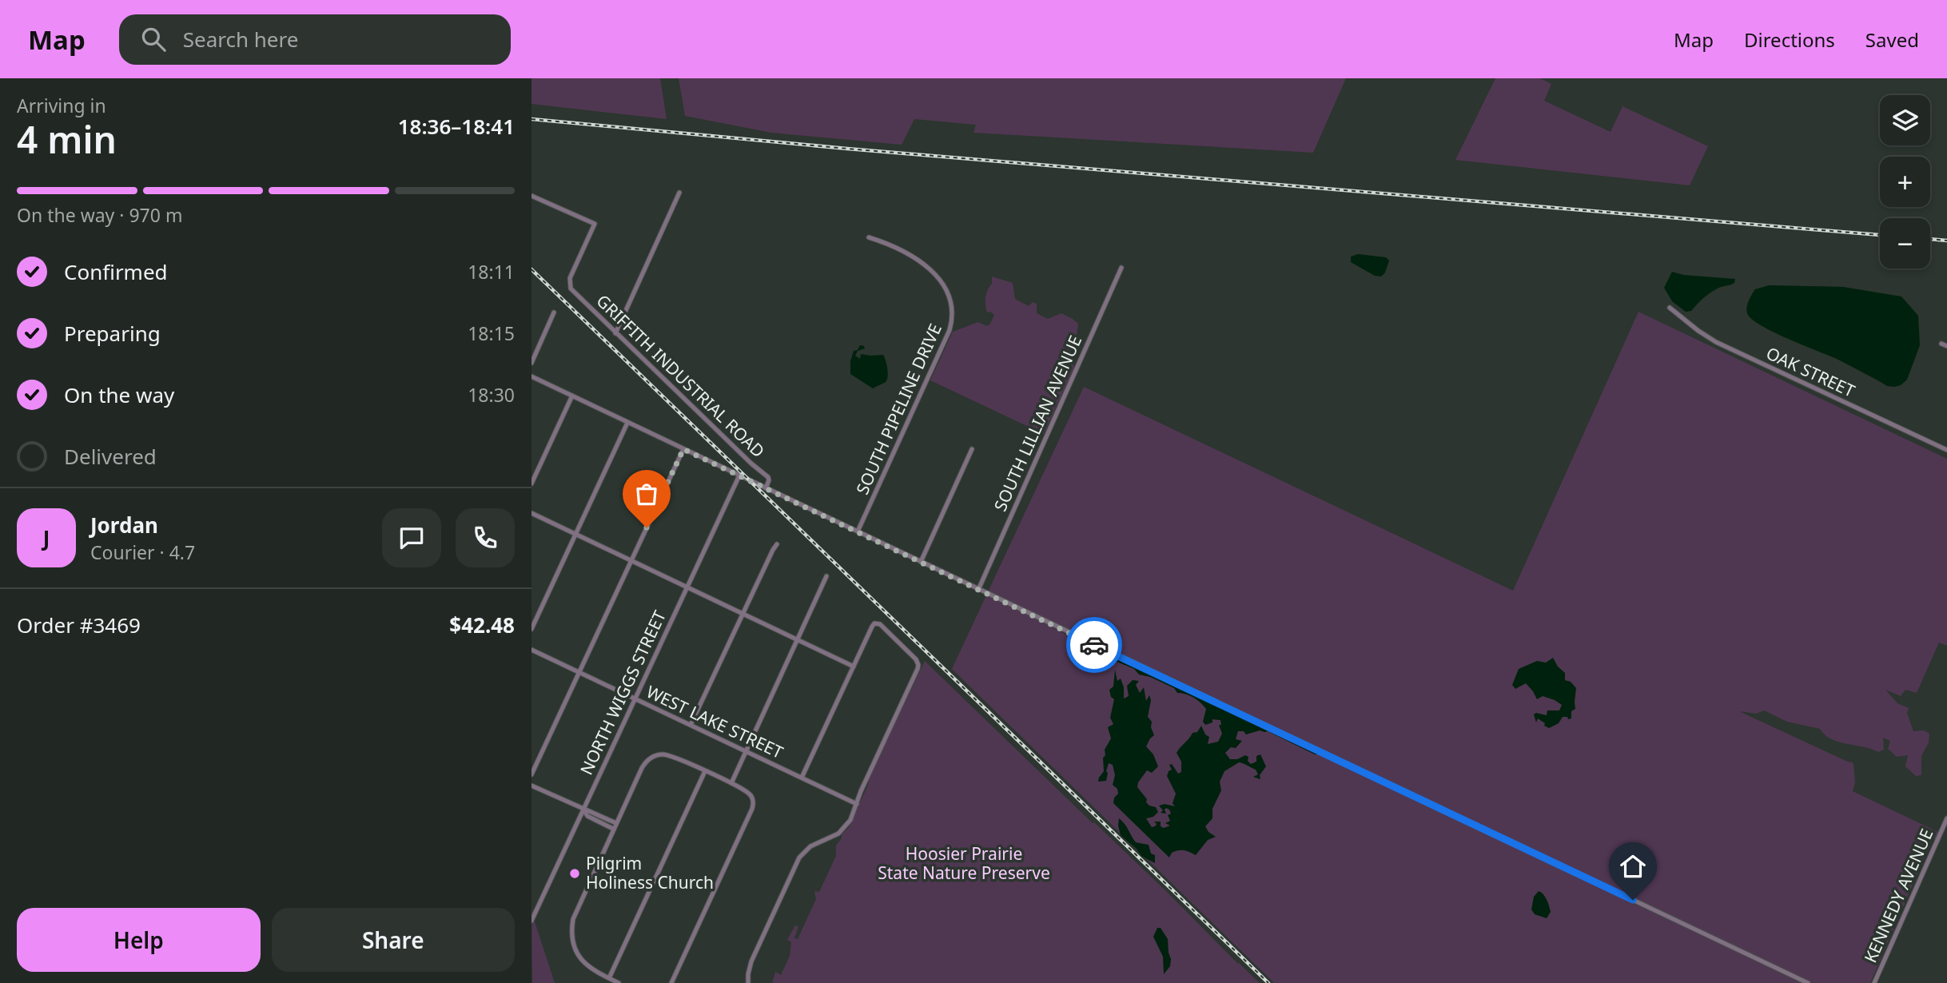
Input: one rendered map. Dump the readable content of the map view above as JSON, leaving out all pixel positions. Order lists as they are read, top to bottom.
{
  "streets": {
    "street": [
      "OAK STREET",
      "GRIFFITH INDUSTRIAL ROAD",
      "SOUTH PIPELINE DRIVE",
      "SOUTH LILLIAN AVENUE",
      "NORTH WIGGS STREET",
      "WEST LAKE STREET",
      "KENNEDY AVENUE"
    ]
  },
  "crossings": [
    ["NORTH WIGGS STREET", "WEST LAKE STREET"]
  ],
  "parks": ["Hoosier Prairie State Nature Preserve"],
  "places": ["Pilgrim Holiness Church"],
  "page": {
    "header": "Map",
    "search": "Search here",
    "nav": ["Map", "Directions", "Saved"],
    "heading": ["4 min", "Arriving in", "18:36–18:41"],
    "panel": [
      "Jordan",
      "Courier · 4.7",
      "Order #3469",
      "$42.48"
    ],
    "map_buttons": ["+", "−"],
    "bar": "On the way · 970 m",
    "list": [
      ["Confirmed", "18:11"],
      ["Preparing", "18:15"],
      ["On the way", "18:30"],
      "Delivered"
    ],
    "round": "J",
    "buttons": ["Help", "Share"]
  }
}
